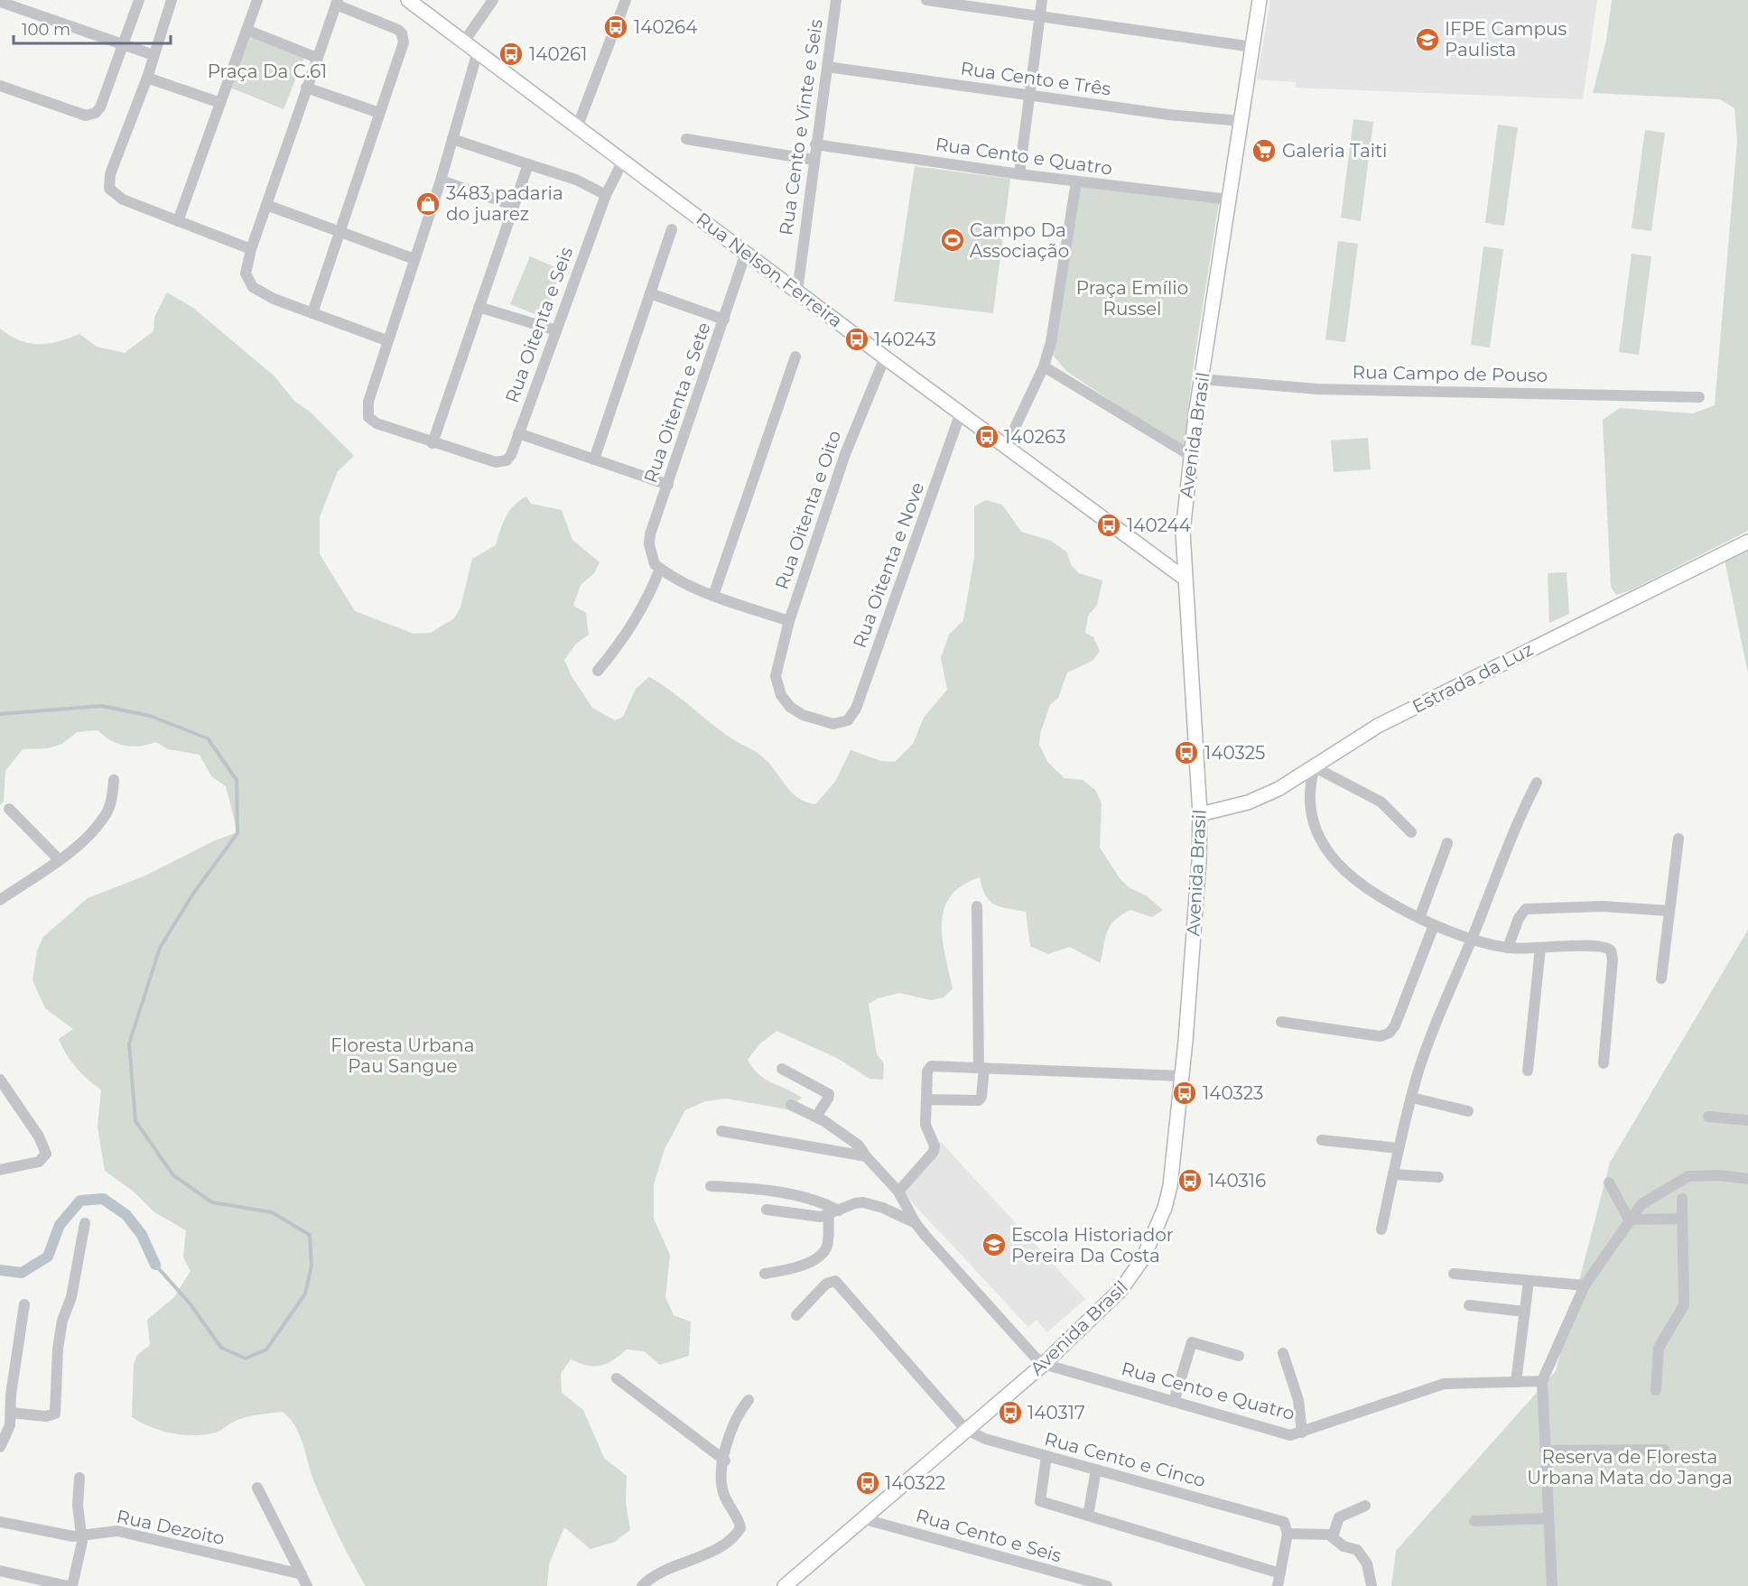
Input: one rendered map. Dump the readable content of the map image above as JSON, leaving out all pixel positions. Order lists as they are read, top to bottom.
{
  "streets": {
    "main road": ["Rua Nelson Ferreira", "Avenida Brasil", "Estrada da Luz"],
    "street": [
      "Rua Cento e Três",
      "Rua Cento e Vinte e Seis",
      "Rua Cento e Quatro",
      "Rua Oitenta e Seis",
      "Rua Campo de Pouso",
      "Rua Oitenta e Sete",
      "Rua Oitenta e Oito",
      "Rua Oitenta e Nove",
      "Rua Cento e Cinco",
      "Rua Dezoito",
      "Rua Cento e Seis"
    ]
  },
  "crossings": [
    ["Rua Cento e Três", "Rua Cento e Vinte e Seis"],
    ["Rua Cento e Três", "Avenida Brasil"],
    ["Rua Cento e Vinte e Seis", "Rua Cento e Quatro"],
    ["Rua Cento e Vinte e Seis", "Rua Nelson Ferreira"],
    ["Rua Cento e Quatro", "Avenida Brasil"],
    ["Rua Nelson Ferreira", "Rua Oitenta e Seis"],
    ["Rua Nelson Ferreira", "Rua Oitenta e Sete"],
    ["Rua Nelson Ferreira", "Avenida Brasil"],
    ["Rua Nelson Ferreira", "Rua Oitenta e Oito"],
    ["Rua Nelson Ferreira", "Rua Oitenta e Nove"],
    ["Rua Campo de Pouso", "Avenida Brasil"],
    ["Avenida Brasil", "Estrada da Luz"],
    ["Avenida Brasil", "Rua Cento e Cinco"],
    ["Avenida Brasil", "Rua Cento e Seis"],
    ["Rua Oitenta e Oito", "Rua Oitenta e Nove"]
  ],
  "parks": [
    "Praça Da C.61",
    "Praça Emílio Russel",
    "Floresta Urbana Pau Sangue",
    "Reserva de Floresta Urbana Mata do Janga"
  ],
  "places": {
    "bus stop": [
      "140264",
      "140261",
      "140243",
      "140263",
      "140244",
      "140325",
      "140323",
      "140316",
      "140317",
      "140322"
    ],
    "school or university": ["IFPE Campus Paulista", "Escola Historiador Pereira Da Costa"],
    "supermarket": ["Galeria Taiti"],
    "shop": ["3483 padaria do juarez"],
    "sports": ["Campo Da Associação"]
  },
  "scale_bar": "100 m"
}
